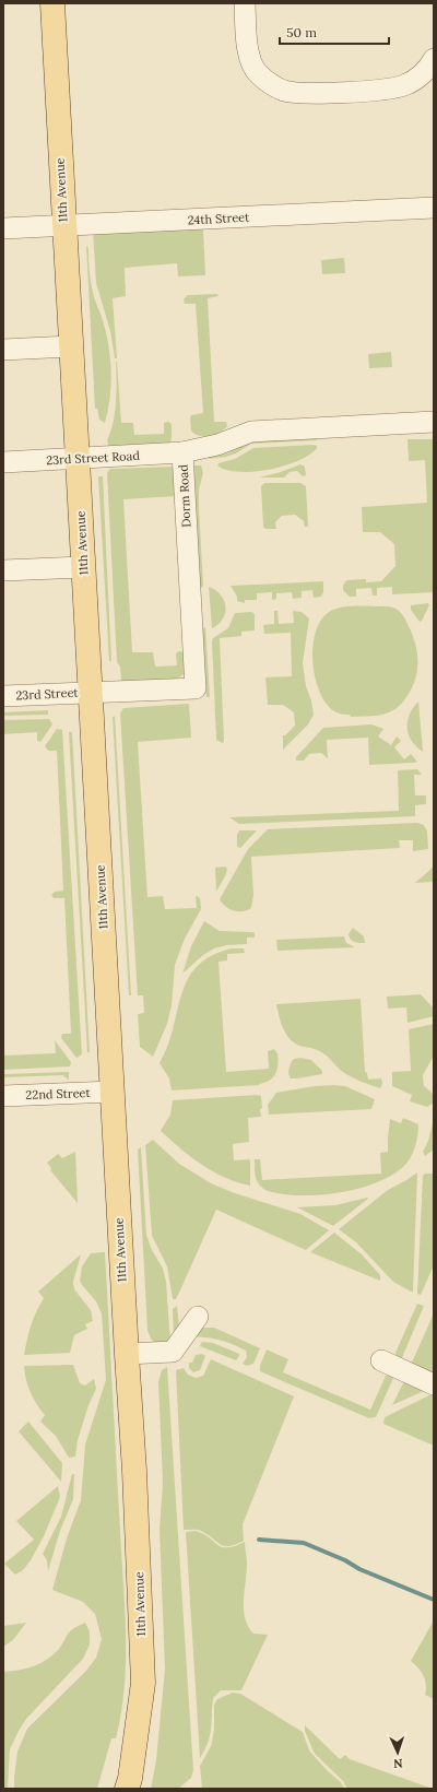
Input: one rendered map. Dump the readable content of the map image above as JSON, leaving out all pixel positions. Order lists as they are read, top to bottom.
{
  "streets": {
    "main road": ["11th Avenue"],
    "street": [
      "24th Street",
      "23rd Street Road",
      "Dorm Road",
      "23rd Street",
      "22nd Street"
    ]
  },
  "crossings": [
    ["11th Avenue", "24th Street"],
    ["11th Avenue", "23rd Street Road"],
    ["11th Avenue", "Dorm Road"],
    ["11th Avenue", "23rd Street"],
    ["11th Avenue", "22nd Street"],
    ["23rd Street Road", "Dorm Road"],
    ["Dorm Road", "23rd Street"]
  ],
  "scale_bar": "50 m",
  "north": "bottom"
}
